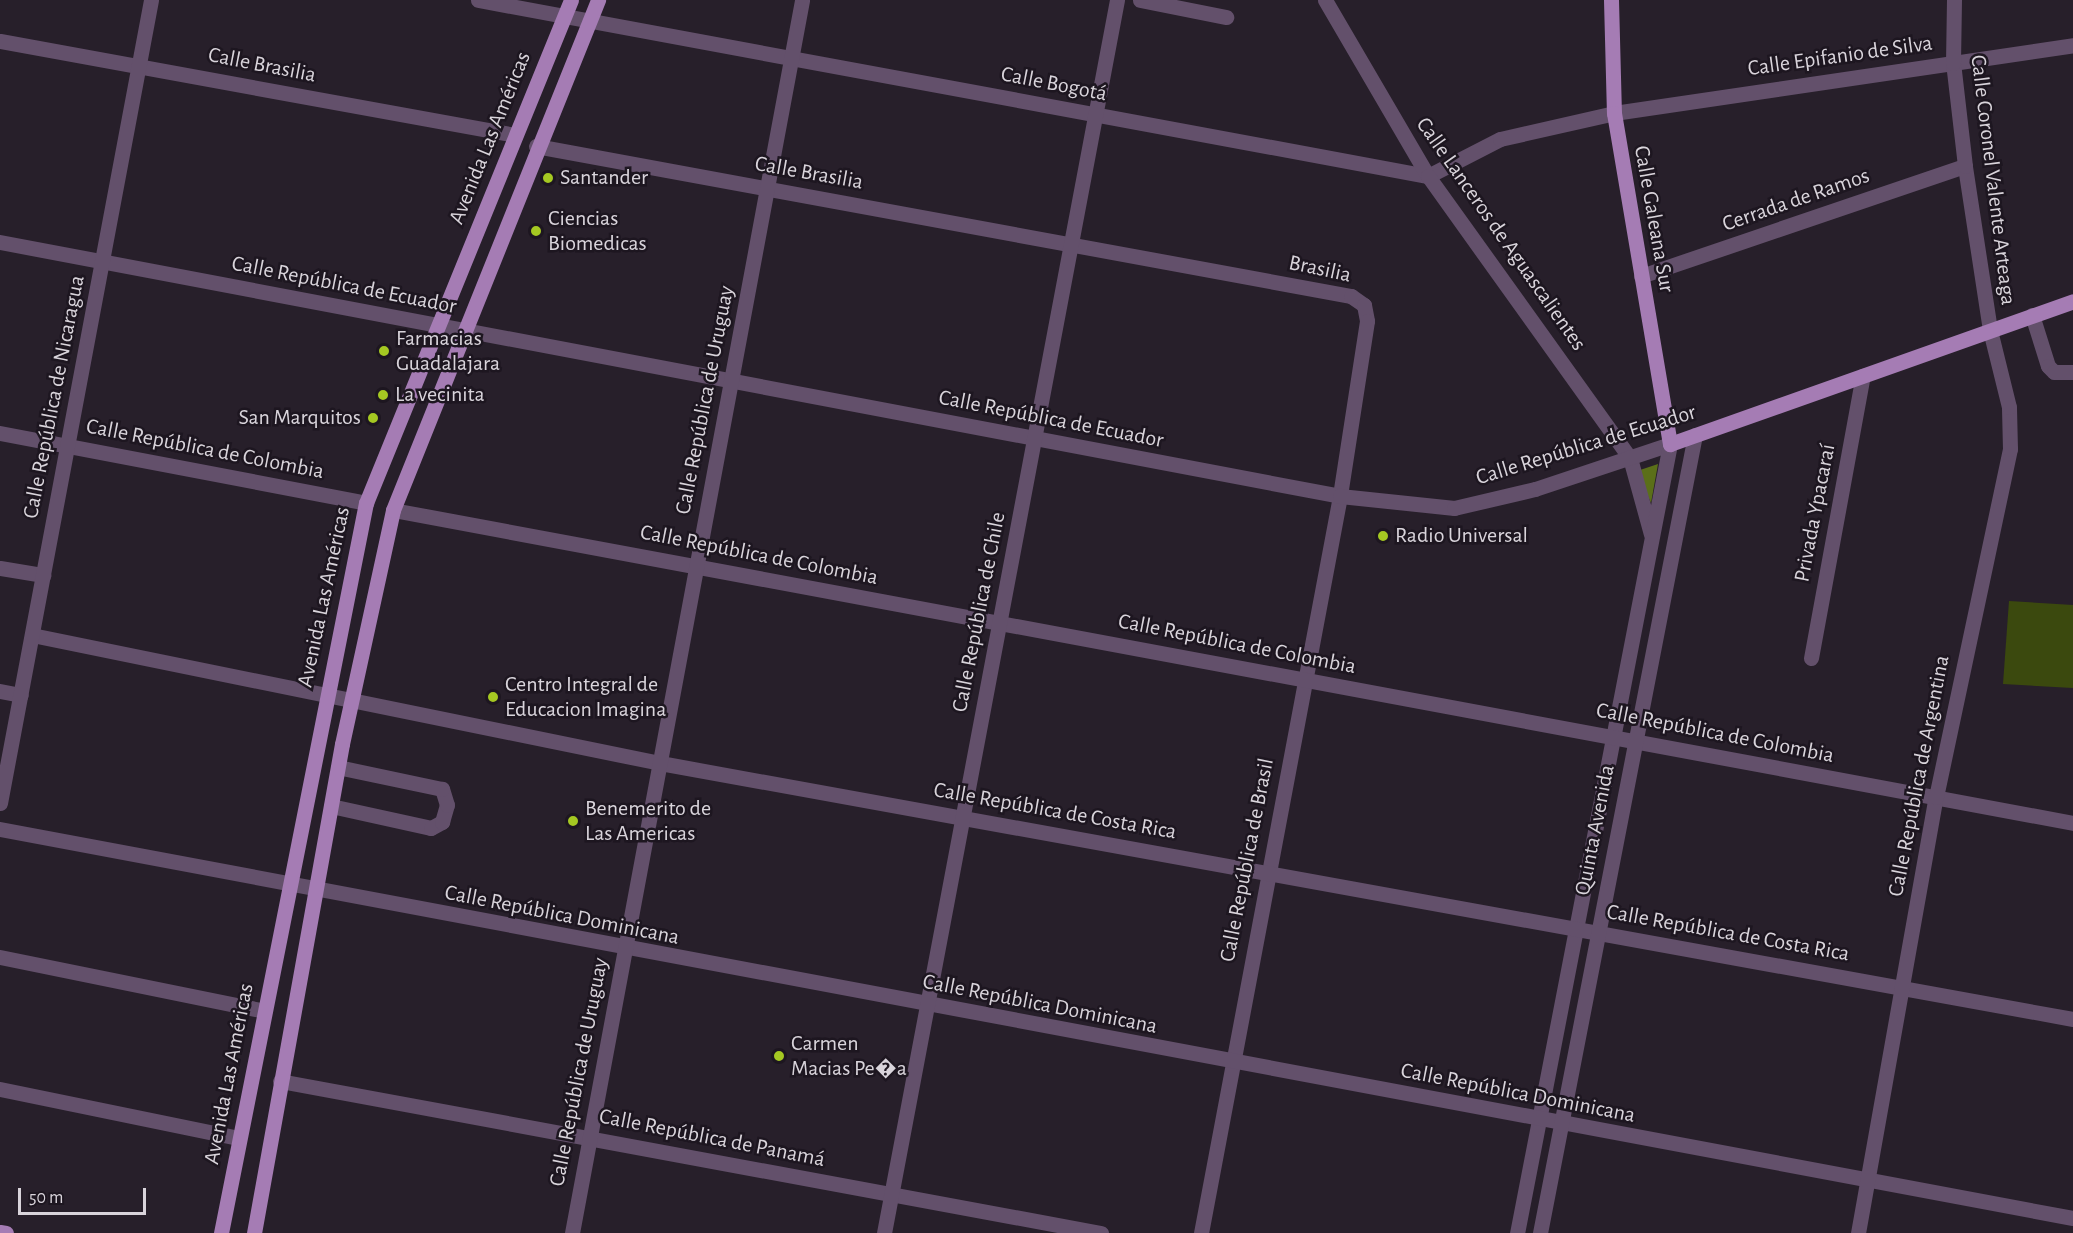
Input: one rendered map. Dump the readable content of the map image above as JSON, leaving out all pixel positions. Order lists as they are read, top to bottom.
{
  "streets": {
    "main road": ["Avenida Las Américas", "Calle Galeana Sur", "Calle República de Ecuador"],
    "street": [
      "Calle Epifanio de Silva",
      "Calle Brasilia",
      "Calle Bogotá",
      "Calle Coronel Valente Arteaga",
      "Cerrada de Ramos",
      "Calle Lanceros de Aguascalientes",
      "Brasilia",
      "Calle República de Nicaragua",
      "Calle República de Uruguay",
      "Calle República de Colombia",
      "Privada Ypacaraí",
      "Calle República de Chile",
      "Calle República de Argentina",
      "Calle República de Costa Rica",
      "Quinta Avenida",
      "Calle República de Brasil",
      "Calle República Dominicana",
      "Calle República de Panamá"
    ]
  },
  "crossings": [
    ["Calle Epifanio de Silva", "Calle Coronel Valente Arteaga"],
    ["Calle Epifanio de Silva", "Calle Galeana Sur"],
    ["Calle Brasilia", "Avenida Las Américas"],
    ["Calle Brasilia", "Brasilia"],
    ["Calle Brasilia", "Calle República de Nicaragua"],
    ["Calle Brasilia", "Calle República de Uruguay"],
    ["Calle Brasilia", "Calle República de Chile"],
    ["Calle Bogotá", "Avenida Las Américas"],
    ["Calle Bogotá", "Calle Lanceros de Aguascalientes"],
    ["Calle Bogotá", "Calle República de Uruguay"],
    ["Calle Bogotá", "Calle República de Chile"],
    ["Avenida Las Américas", "Calle República de Ecuador"],
    ["Avenida Las Américas", "Calle República de Colombia"],
    ["Avenida Las Américas", "Calle República de Costa Rica"],
    ["Avenida Las Américas", "Calle República Dominicana"],
    ["Avenida Las Américas", "Calle República de Panamá"],
    ["Calle Coronel Valente Arteaga", "Cerrada de Ramos"],
    ["Calle Coronel Valente Arteaga", "Calle República de Ecuador"],
    ["Calle Coronel Valente Arteaga", "Calle República de Argentina"],
    ["Cerrada de Ramos", "Calle Galeana Sur"],
    ["Calle Galeana Sur", "Calle República de Ecuador"],
    ["Calle Galeana Sur", "Quinta Avenida"],
    ["Calle Lanceros de Aguascalientes", "Calle República de Ecuador"],
    ["Brasilia", "Calle República de Ecuador"],
    ["Brasilia", "Calle República de Chile"],
    ["Brasilia", "Calle República de Brasil"],
    ["Calle República de Ecuador", "Calle República de Nicaragua"],
    ["Calle República de Ecuador", "Calle República de Uruguay"],
    ["Calle República de Ecuador", "Privada Ypacaraí"],
    ["Calle República de Ecuador", "Calle República de Chile"],
    ["Calle República de Ecuador", "Calle República de Argentina"],
    ["Calle República de Ecuador", "Quinta Avenida"],
    ["Calle República de Ecuador", "Calle República de Brasil"],
    ["Calle República de Nicaragua", "Calle República de Colombia"],
    ["Calle República de Nicaragua", "Calle República de Costa Rica"],
    ["Calle República de Uruguay", "Calle República de Colombia"],
    ["Calle República de Uruguay", "Calle República de Costa Rica"],
    ["Calle República de Uruguay", "Calle República Dominicana"],
    ["Calle República de Uruguay", "Calle República de Panamá"],
    ["Calle República de Colombia", "Calle República de Chile"],
    ["Calle República de Colombia", "Calle República de Argentina"],
    ["Calle República de Colombia", "Quinta Avenida"],
    ["Calle República de Colombia", "Calle República de Brasil"],
    ["Calle República de Chile", "Calle República de Costa Rica"],
    ["Calle República de Chile", "Calle República Dominicana"],
    ["Calle República de Chile", "Calle República de Panamá"],
    ["Calle República de Argentina", "Calle República de Costa Rica"],
    ["Calle República de Argentina", "Calle República Dominicana"],
    ["Calle República de Costa Rica", "Quinta Avenida"],
    ["Calle República de Costa Rica", "Calle República de Brasil"],
    ["Quinta Avenida", "Calle República Dominicana"],
    ["Calle República de Brasil", "Calle República Dominicana"]
  ],
  "places": [
    "Santander",
    "Ciencias Biomedicas",
    "Farmacias Guadalajara",
    "La vecinita",
    "San Marquitos",
    "Radio Universal",
    "Centro Integral de Educacion Imagina",
    "Benemerito de Las Americas",
    "Carmen Macias Pe�a"
  ],
  "scale_bar": "50 m"
}
